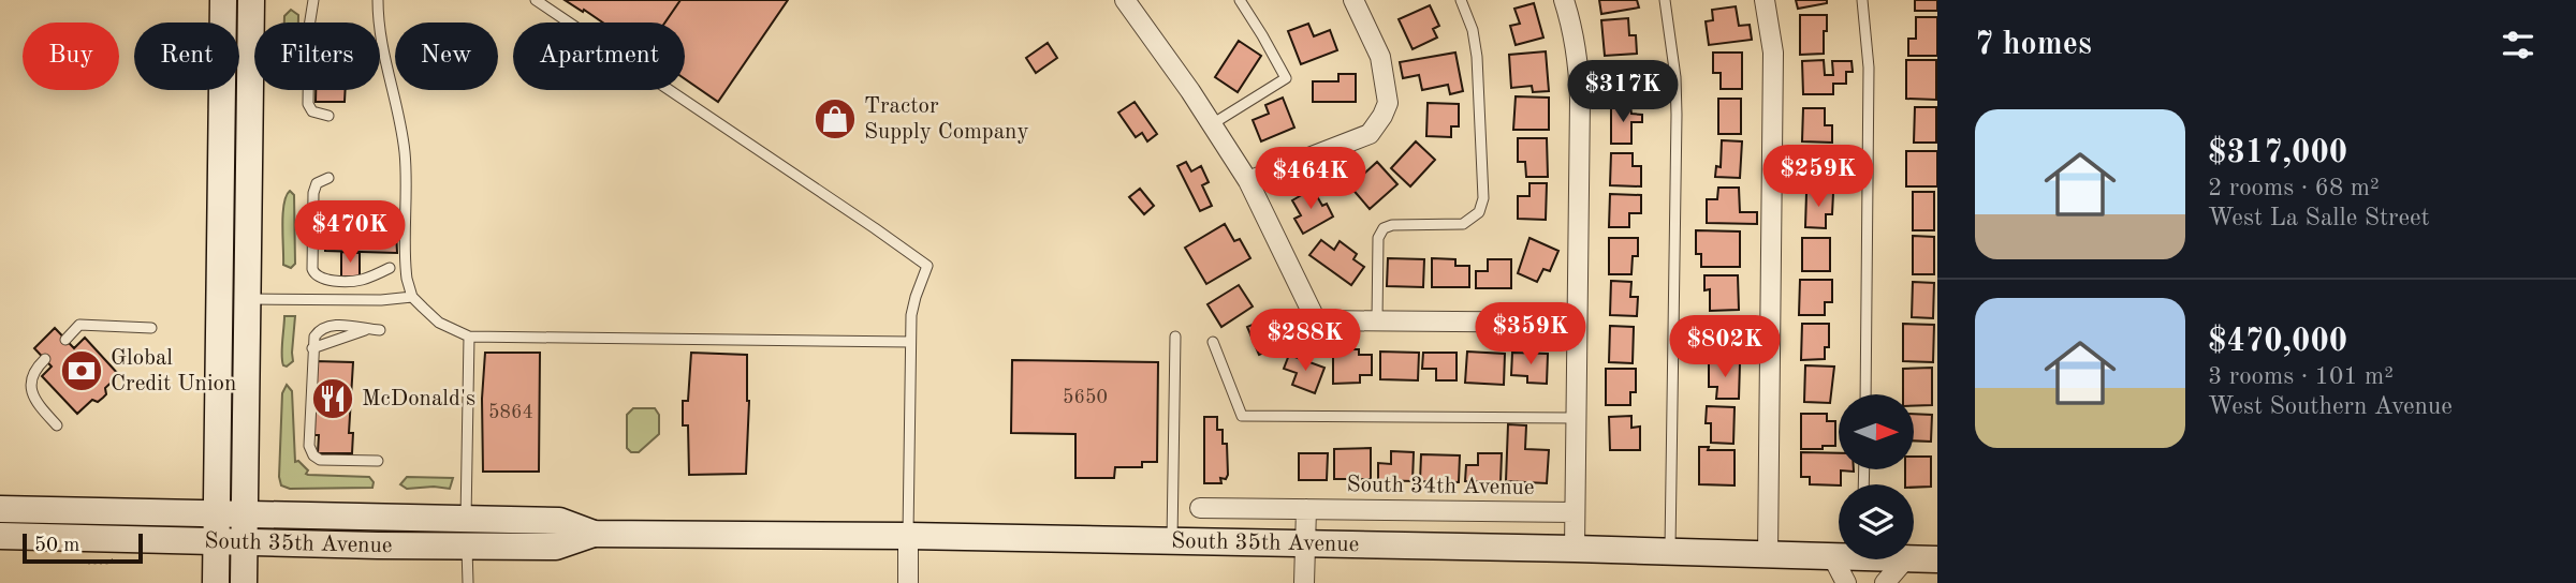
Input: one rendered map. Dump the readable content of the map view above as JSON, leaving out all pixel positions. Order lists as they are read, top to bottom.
{
  "streets": {
    "main road": ["South 35th Avenue"],
    "street": ["South 34th Avenue"]
  },
  "places": {
    "shop": ["Tractor Supply Company"],
    "bank": ["Global Credit Union"],
    "restaurant": ["McDonald's"]
  },
  "house_numbers": ["5650", "5864"],
  "scale_bar": "50 m",
  "north": "right",
  "page": {
    "heading": "7 homes",
    "chip": [
      "Buy",
      "Rent",
      "Filters",
      "New",
      "Apartment"
    ],
    "price": [
      "$317K",
      "$259K",
      "$464K",
      "$470K",
      "$359K",
      "$288K",
      "$802K"
    ],
    "list": [
      {
        "name": "$317,000",
        "note": "2 rooms · 68 m² · West La Salle Street"
      },
      {
        "name": "$470,000",
        "note": "3 rooms · 101 m² · West Southern Avenue"
      }
    ],
    "scale": "50 m"
  }
}
